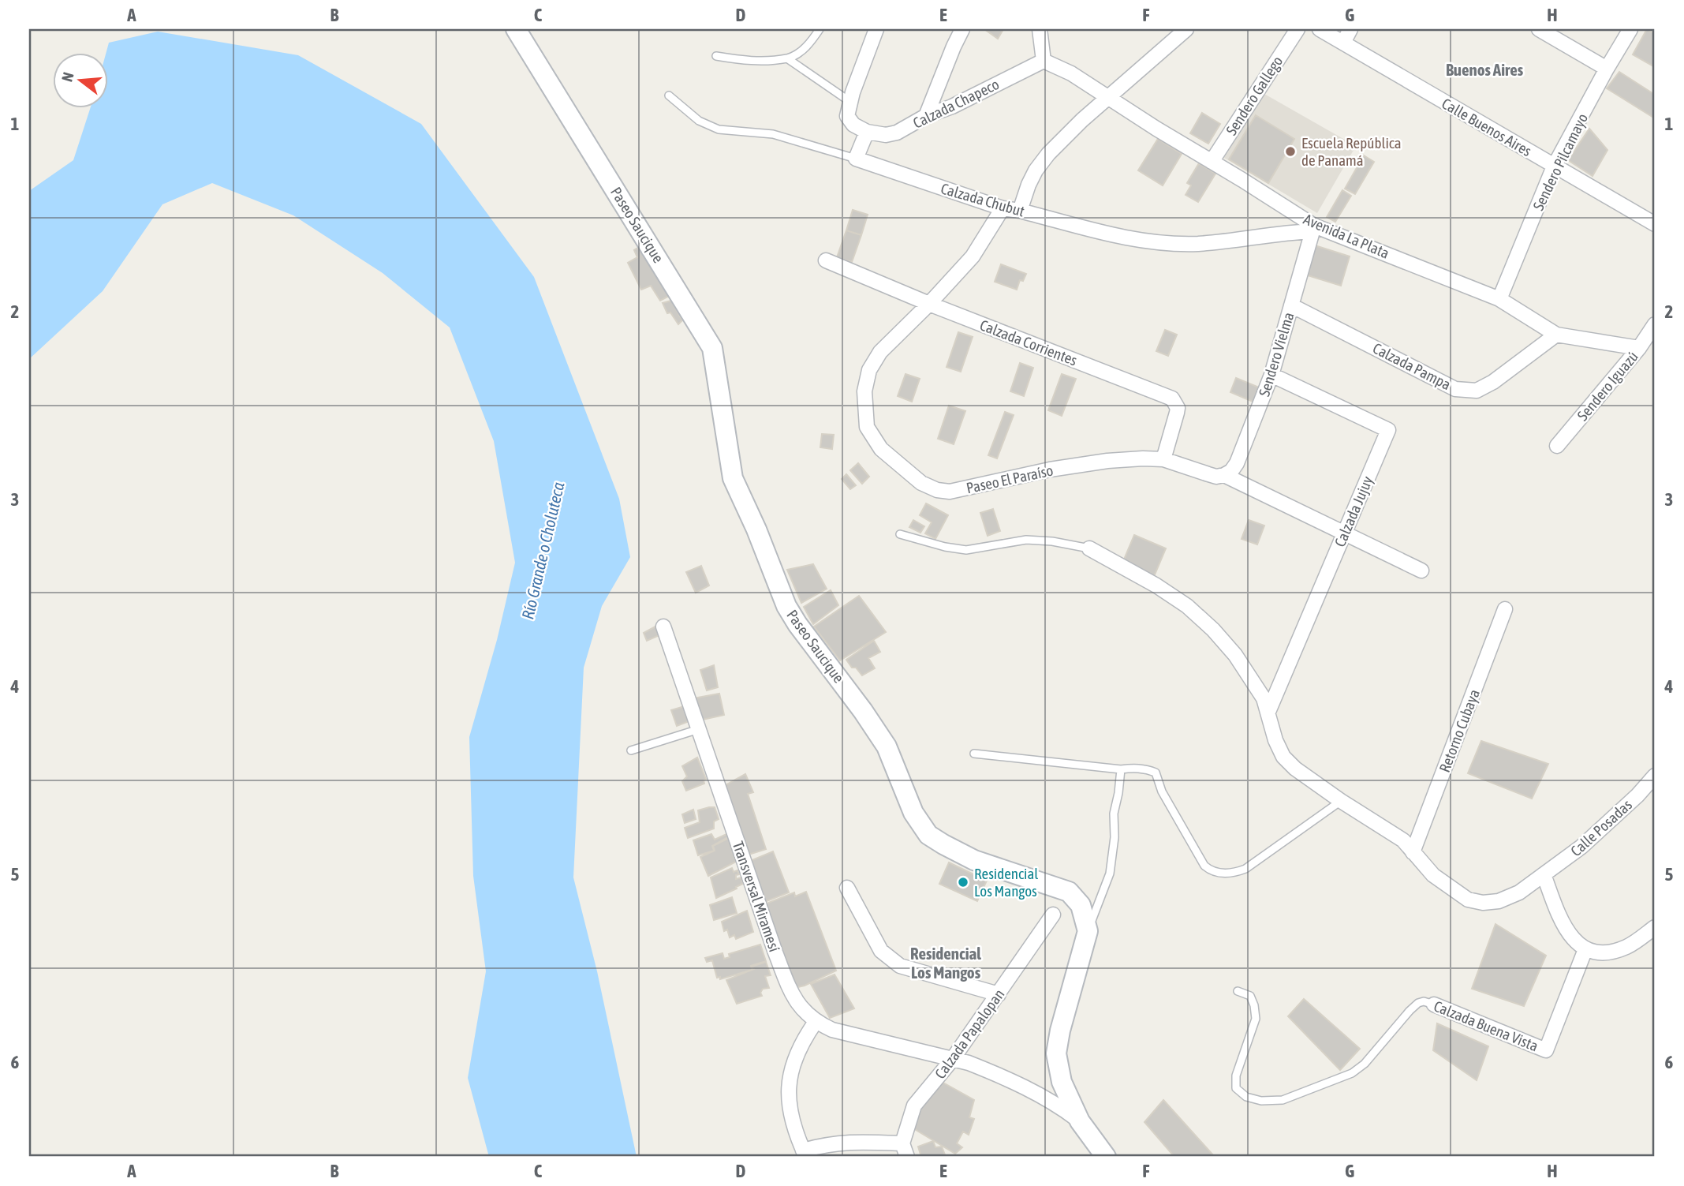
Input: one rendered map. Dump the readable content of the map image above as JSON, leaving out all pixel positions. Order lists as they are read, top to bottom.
{
  "streets": {
    "street": [
      "Sendero Gallego",
      "Calzada Chapeco",
      "Calle Buenos Aires",
      "Sendero Pilcamayo",
      "Calzada Chubut",
      "Paseo Saucique",
      "Avenida La Plata",
      "Calzada Corrientes",
      "Sendero Vielma",
      "Calzada Pampa",
      "Sendero Iguazú",
      "Paseo El Paraíso",
      "Calzada Jujuy",
      "Retorno Cubaya",
      "Calle Posadas",
      "Transversal Miramesí",
      "Calzada Buena Vista",
      "Calzada Papalopan"
    ]
  },
  "crossings": [
    ["Sendero Gallego", "Avenida La Plata"],
    ["Calzada Chapeco", "Avenida La Plata"],
    ["Calle Buenos Aires", "Sendero Pilcamayo"],
    ["Sendero Pilcamayo", "Avenida La Plata"],
    ["Calzada Chubut", "Avenida La Plata"],
    ["Calzada Chubut", "Sendero Vielma"],
    ["Calzada Chubut", "Paseo El Paraíso"],
    ["Avenida La Plata", "Sendero Vielma"],
    ["Avenida La Plata", "Calzada Pampa"],
    ["Avenida La Plata", "Sendero Iguazú"],
    ["Calzada Corrientes", "Paseo El Paraíso"],
    ["Sendero Vielma", "Calzada Pampa"],
    ["Sendero Vielma", "Paseo El Paraíso"],
    ["Sendero Vielma", "Calzada Jujuy"],
    ["Paseo El Paraíso", "Calzada Jujuy"],
    ["Calzada Jujuy", "Calle Posadas"],
    ["Retorno Cubaya", "Calle Posadas"]
  ],
  "districts": ["Buenos Aires", "Residencial Los Mangos"],
  "water": ["Río Grande o Choluteca"],
  "places": ["Escuela República de Panamá", "Residencial Los Mangos"],
  "north": "left",
  "grid": {
    "columns": [
      "A",
      "B",
      "C",
      "D",
      "E",
      "F",
      "G",
      "H"
    ],
    "rows": [
      "1",
      "2",
      "3",
      "4",
      "5",
      "6"
    ]
  }
}
